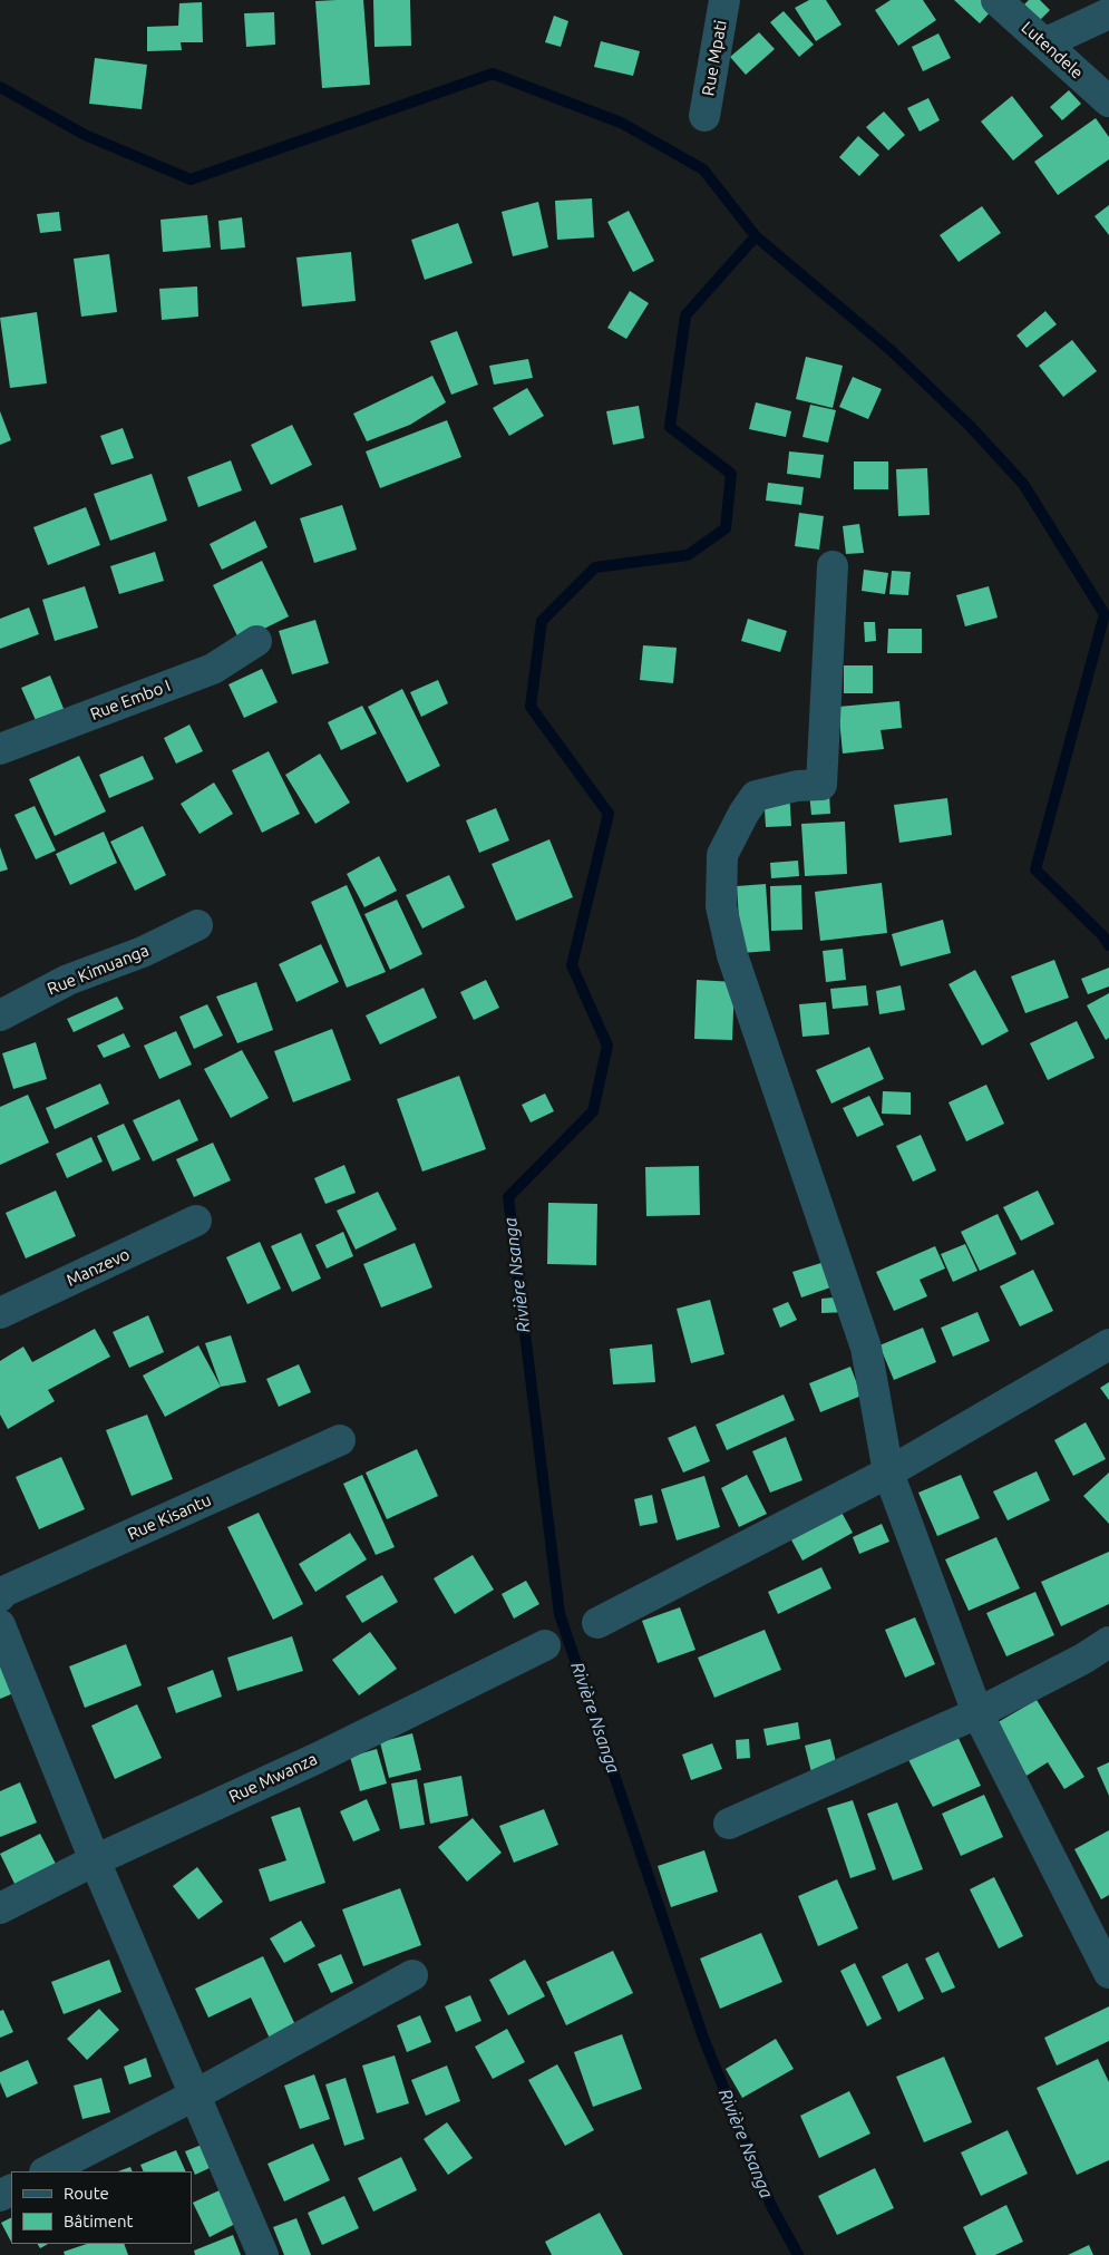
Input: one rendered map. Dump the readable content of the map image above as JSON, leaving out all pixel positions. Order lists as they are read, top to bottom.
{
  "streets": {
    "street": [
      "Lutendele",
      "Rue Mpati",
      "Rue Embo I",
      "Rue Kimuanga",
      "Manzevo",
      "Rue Kisantu",
      "Rue Mwanza"
    ]
  },
  "water": ["Rivière Nsanga"],
  "legend": ["Route", "Bâtiment"]
}
